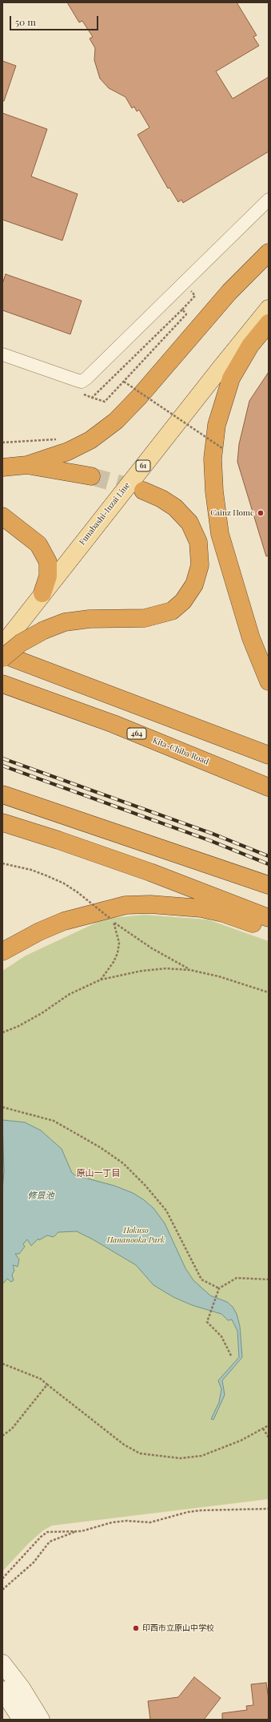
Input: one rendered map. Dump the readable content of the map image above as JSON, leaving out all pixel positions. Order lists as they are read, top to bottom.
{
  "streets": {
    "highway": ["464", "Kita-Chiba Road"],
    "main road": ["61", "Funabashi-Inzai Line"]
  },
  "districts": ["原山一丁目"],
  "water": ["修景池"],
  "parks": ["Hokuso Hananooka Park"],
  "places": ["Cainz Home", "印西市立原山中学校"],
  "scale_bar": "50 m"
}
